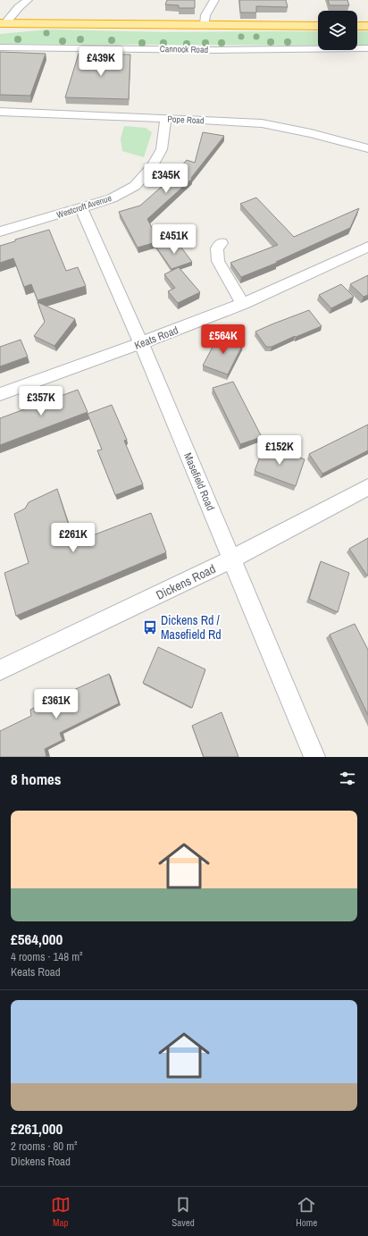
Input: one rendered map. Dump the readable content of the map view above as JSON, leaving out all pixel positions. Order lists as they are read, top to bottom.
{
  "streets": {
    "street": [
      "Cannock Road",
      "Pope Road",
      "Westcroft Avenue",
      "Keats Road",
      "Masefield Road",
      "Dickens Road"
    ]
  },
  "crossings": [
    ["Pope Road", "Westcroft Avenue"],
    ["Westcroft Avenue", "Masefield Road"],
    ["Keats Road", "Masefield Road"],
    ["Masefield Road", "Dickens Road"]
  ],
  "places": {
    "bus stop": ["Dickens Rd / Masefield Rd"]
  },
  "page": {
    "price": [
      "£439K",
      "£345K",
      "£451K",
      "£564K",
      "£357K",
      "£152K",
      "£261K",
      "£361K"
    ],
    "heading": "8 homes",
    "list": [
      {
        "name": "£564,000",
        "note": "4 rooms · 148 m² · Keats Road"
      },
      {
        "name": "£261,000",
        "note": "2 rooms · 80 m² · Dickens Road"
      }
    ],
    "tabs": ["Map", "Saved", "Home"]
  }
}
